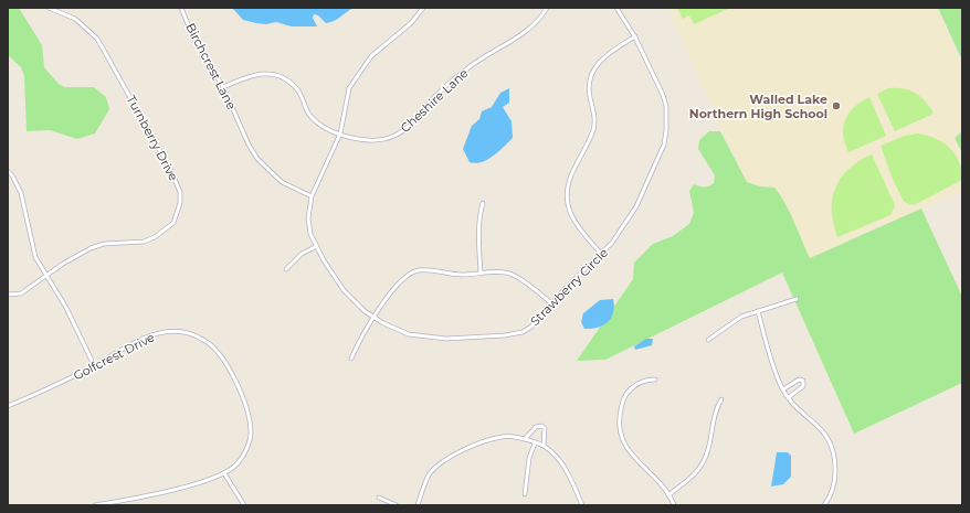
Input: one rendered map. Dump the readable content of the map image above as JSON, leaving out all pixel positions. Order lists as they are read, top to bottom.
{
  "streets": {
    "street": [
      "Birchcrest Lane",
      "Cheshire Lane",
      "Turnberry Drive",
      "Strawberry Circle",
      "Golfcrest Drive"
    ]
  },
  "crossings": [
    ["Birchcrest Lane", "Cheshire Lane"],
    ["Birchcrest Lane", "Strawberry Circle"],
    ["Cheshire Lane", "Strawberry Circle"]
  ],
  "places": ["Walled Lake Northern High School"]
}
